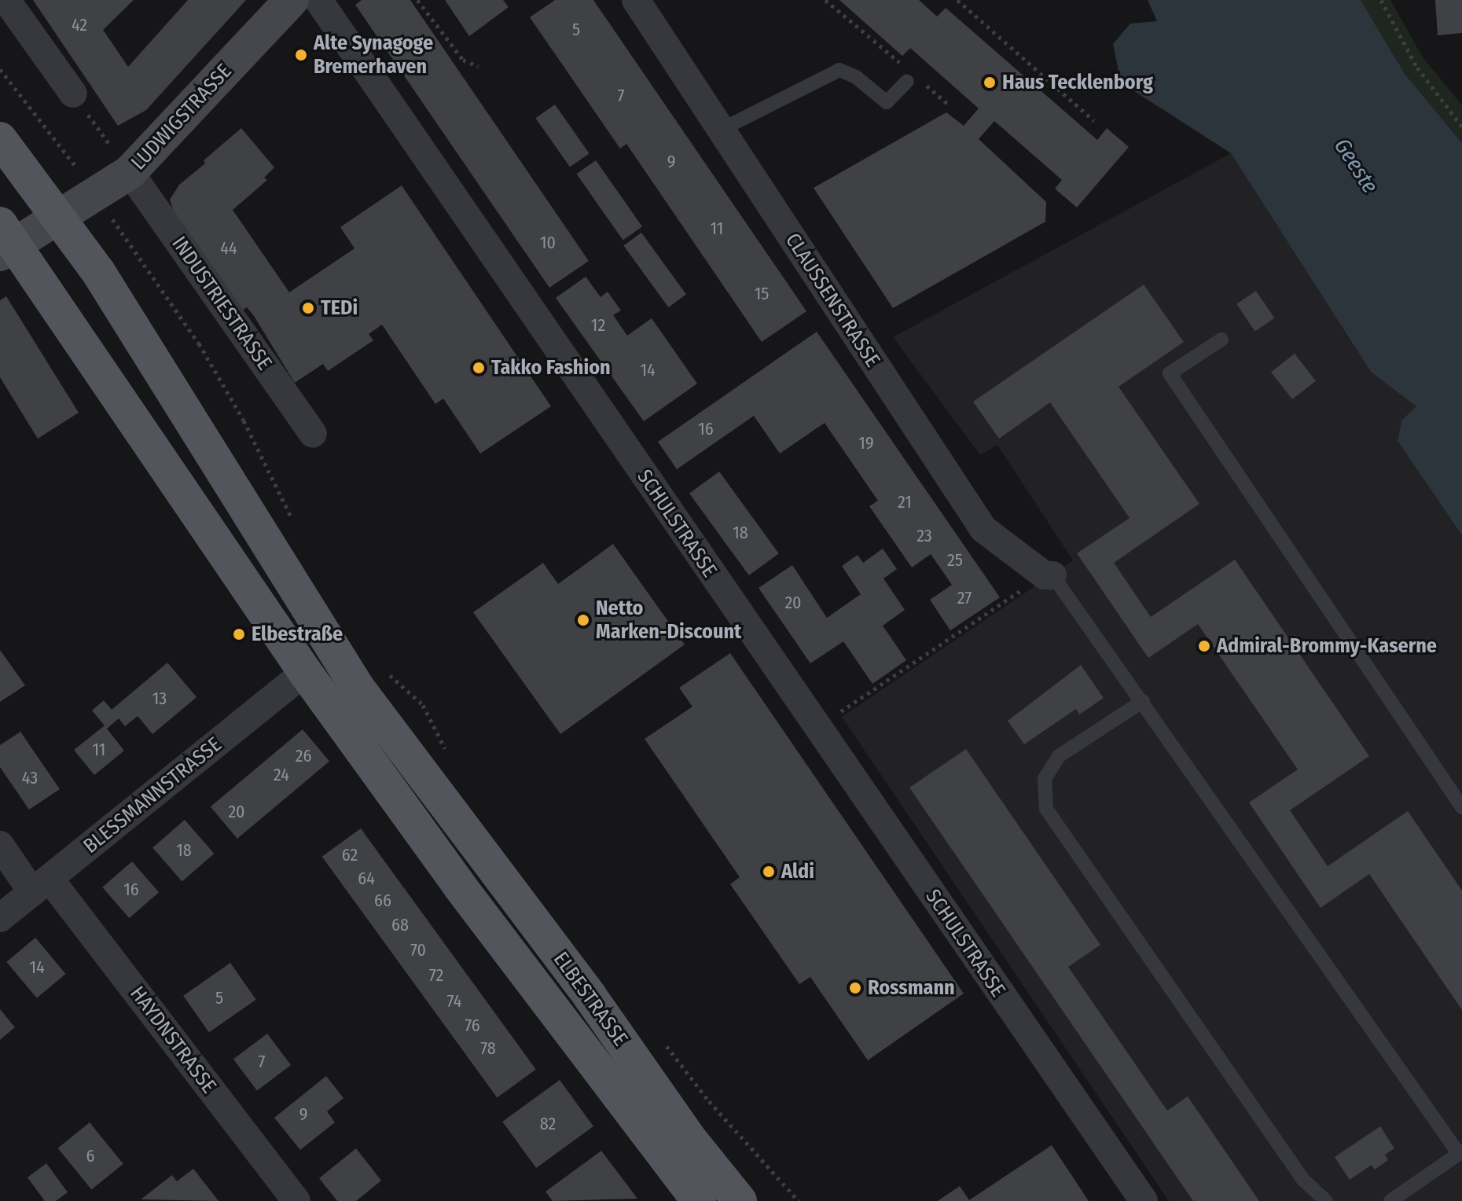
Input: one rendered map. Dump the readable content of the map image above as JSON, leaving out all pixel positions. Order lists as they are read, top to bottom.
{
  "streets": {
    "main road": ["LUDWIGSTRASSE", "ELBESTRASSE"],
    "street": [
      "CLAUSSENSTRASSE",
      "INDUSTRIESTRASSE",
      "SCHULSTRASSE",
      "BLESSMANNSTRASSE",
      "HAYDNSTRASSE"
    ]
  },
  "crossings": [
    ["LUDWIGSTRASSE", "INDUSTRIESTRASSE"],
    ["LUDWIGSTRASSE", "ELBESTRASSE"],
    ["BLESSMANNSTRASSE", "ELBESTRASSE"],
    ["BLESSMANNSTRASSE", "HAYDNSTRASSE"]
  ],
  "water": ["Geeste"],
  "places": [
    "Alte Synagoge Bremerhaven",
    "Haus Tecklenborg",
    "TEDi",
    "Takko Fashion",
    "Netto Marken-Discount",
    "Elbestraße",
    "Admiral-Brommy-Kaserne",
    "Aldi",
    "Rossmann"
  ],
  "house_numbers": [
    "42",
    "5",
    "7",
    "9",
    "11",
    "10",
    "44",
    "15",
    "12",
    "14",
    "16",
    "19",
    "21",
    "18",
    "23",
    "25",
    "27",
    "20",
    "13",
    "11",
    "26",
    "24",
    "43",
    "20",
    "18",
    "62",
    "64",
    "16",
    "66",
    "68",
    "70",
    "14",
    "72",
    "5",
    "74",
    "76",
    "78",
    "7",
    "9",
    "82",
    "6"
  ]
}
